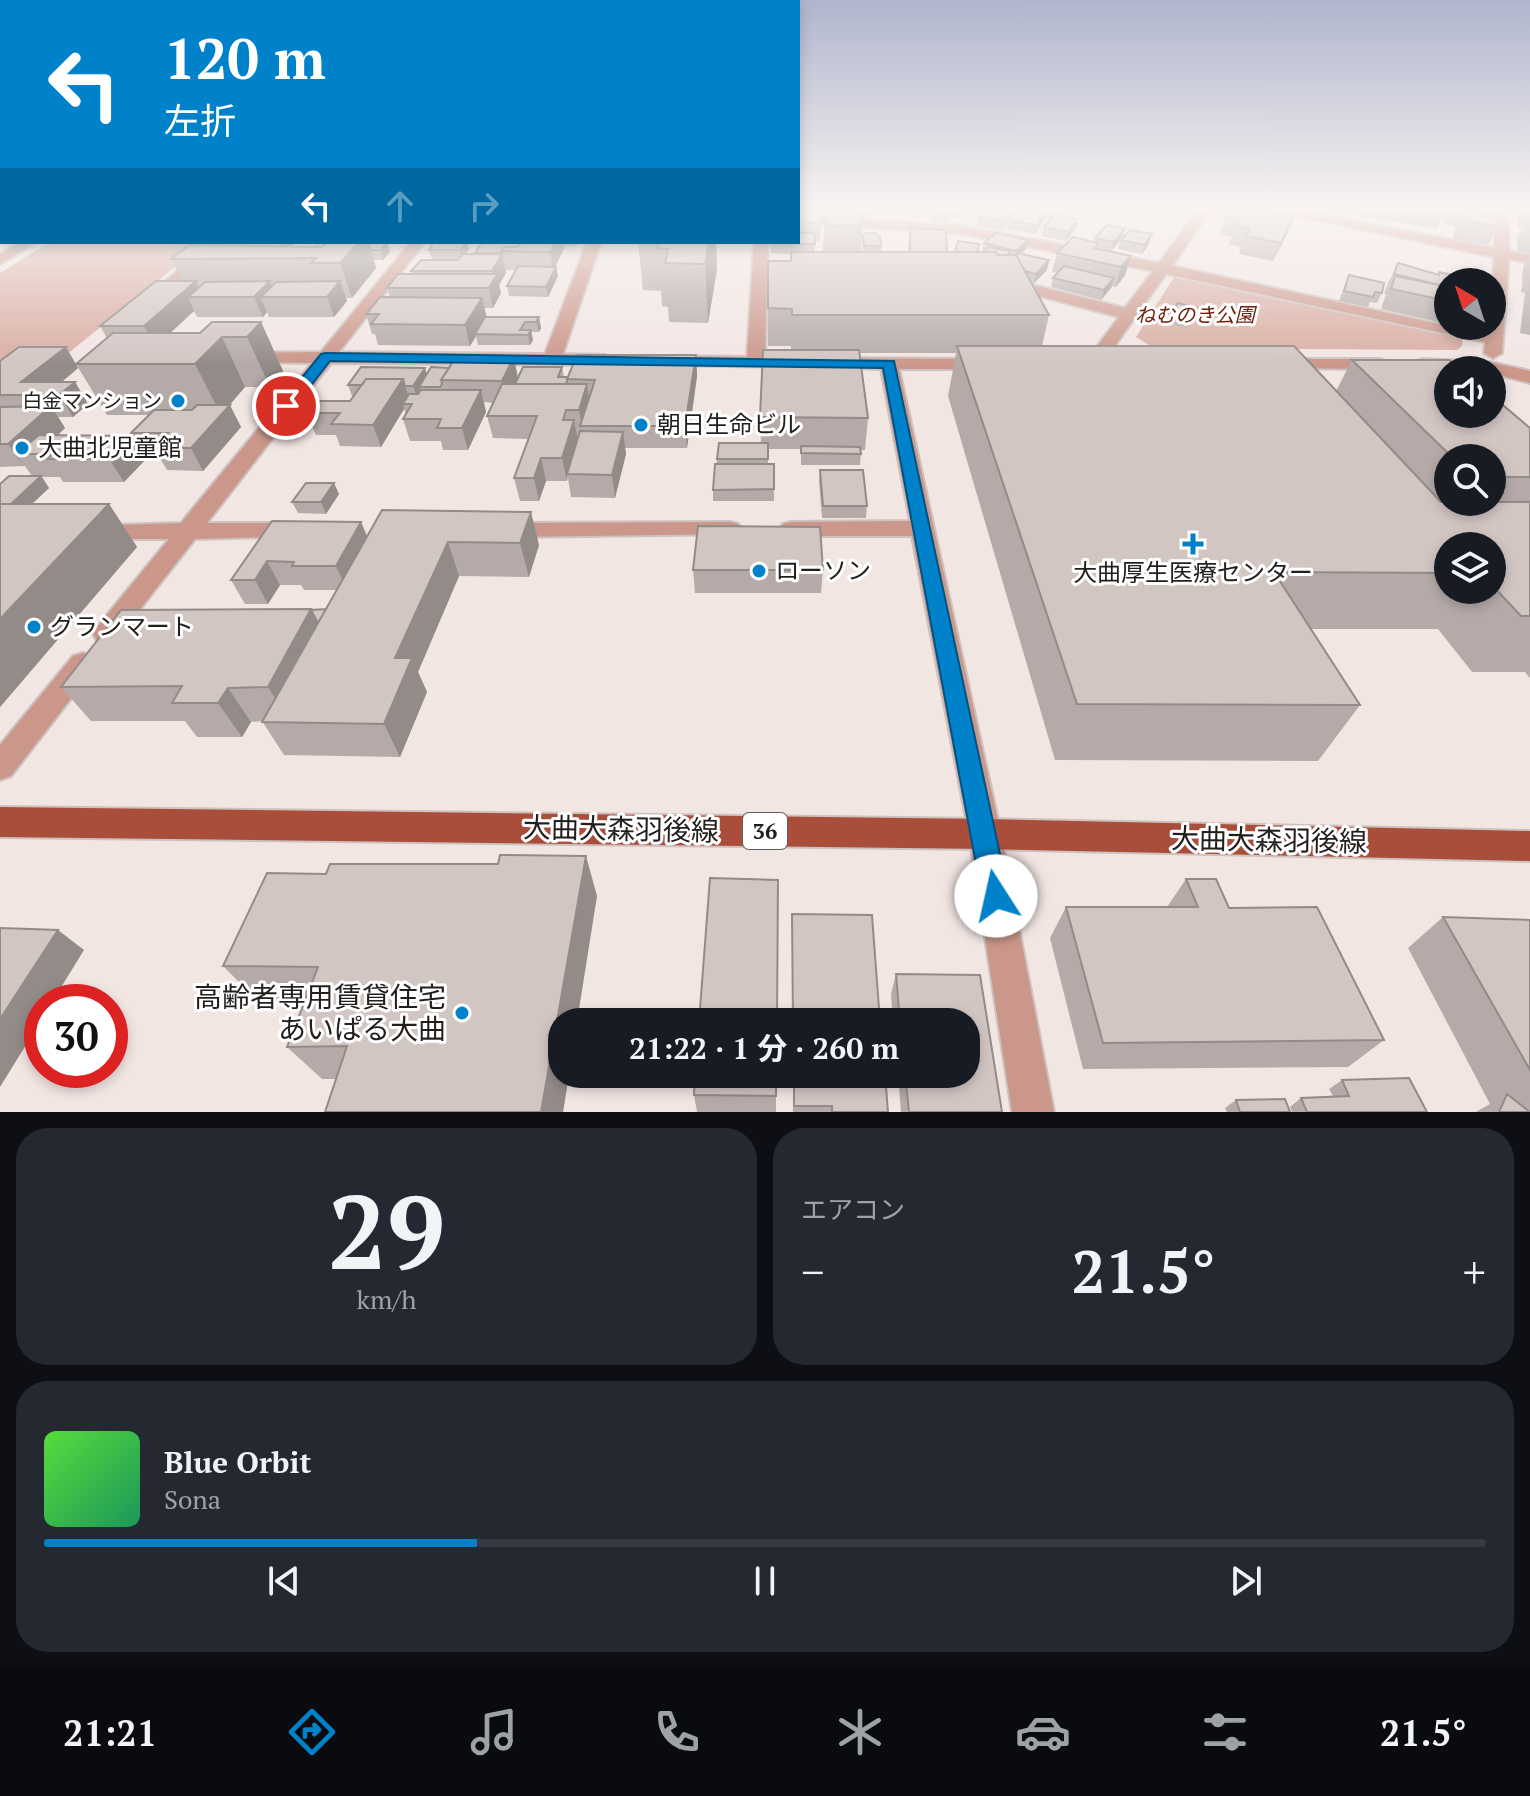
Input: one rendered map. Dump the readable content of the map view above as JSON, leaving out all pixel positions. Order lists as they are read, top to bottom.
{
  "streets": {
    "main road": ["大曲大森羽後線", "36"]
  },
  "parks": ["ねむのき公園"],
  "places": {
    "other": [
      "白金マンション",
      "朝日生命ビル",
      "大曲北児童館",
      "ローソン",
      "グランマート",
      "高齢者専用賃貸住宅 あいぱる大曲"
    ],
    "health": ["大曲厚生医療センター"]
  },
  "north": "top left",
  "page": {
    "turn": ["120 m", "左折"],
    "limit": "30",
    "trip": "21:22 · 1 分 · 260 m",
    "tile": [
      ["29", "km/h"],
      "エアコン"
    ],
    "heat": ["−", "21.5°", "+"],
    "song": ["Blue Orbit", "Sona"],
    "tabs": ["21:21", "21.5°"]
  }
}
